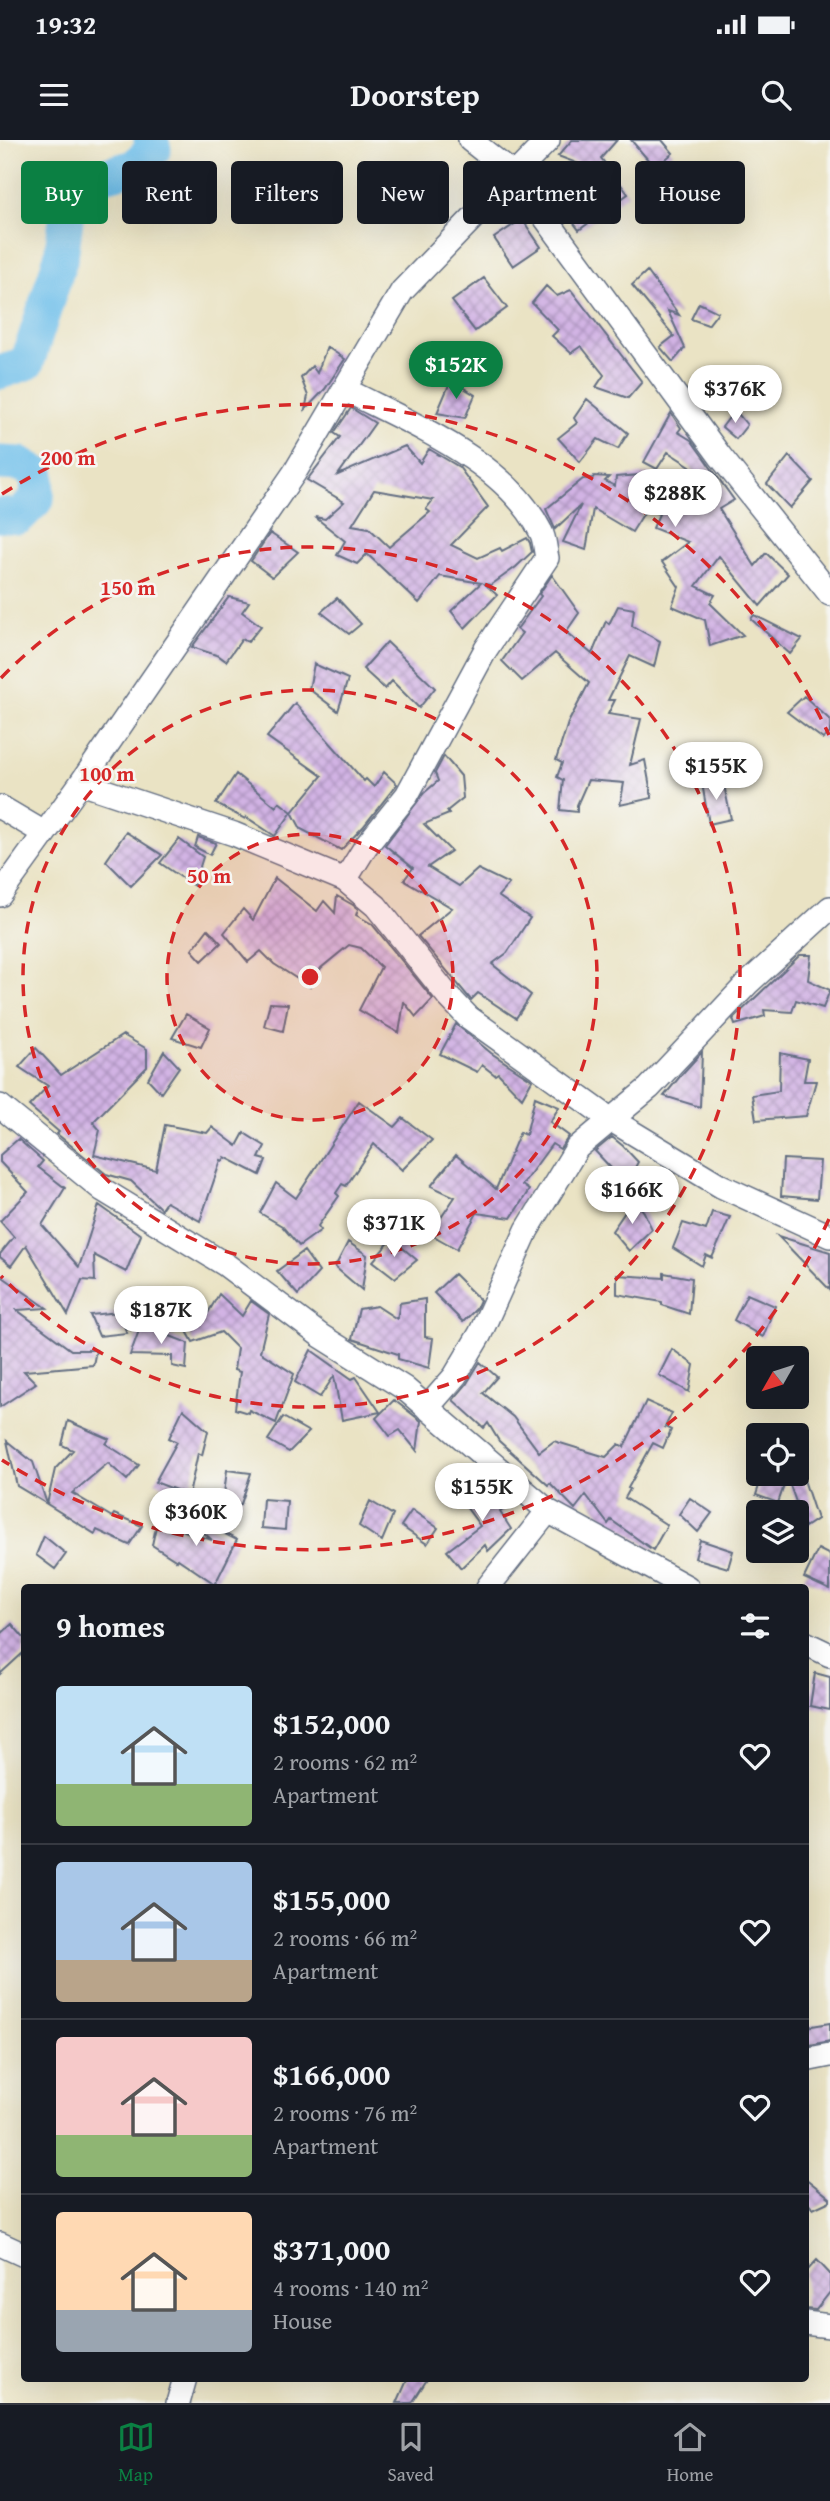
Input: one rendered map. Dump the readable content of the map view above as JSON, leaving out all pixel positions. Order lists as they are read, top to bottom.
{
  "north": "bottom left",
  "page": {
    "status": "19:32",
    "header": "Doorstep",
    "chip": [
      "Buy",
      "Rent",
      "Filters",
      "New",
      "Apartment",
      "House"
    ],
    "price": [
      "$152K",
      "$376K",
      "$288K",
      "$155K",
      "$166K",
      "$371K",
      "$187K",
      "$155K",
      "$360K"
    ],
    "heading": "9 homes",
    "list": [
      {
        "name": "$152,000",
        "note": "2 rooms · 62 m² · Apartment"
      },
      {
        "name": "$155,000",
        "note": "2 rooms · 66 m² · Apartment"
      },
      {
        "name": "$166,000",
        "note": "2 rooms · 76 m² · Apartment"
      },
      {
        "name": "$371,000",
        "note": "4 rooms · 140 m² · House"
      }
    ],
    "tabs": ["Map", "Saved", "Home"]
  },
  "rings": [
    "200 m",
    "150 m",
    "100 m",
    "50 m"
  ]
}
